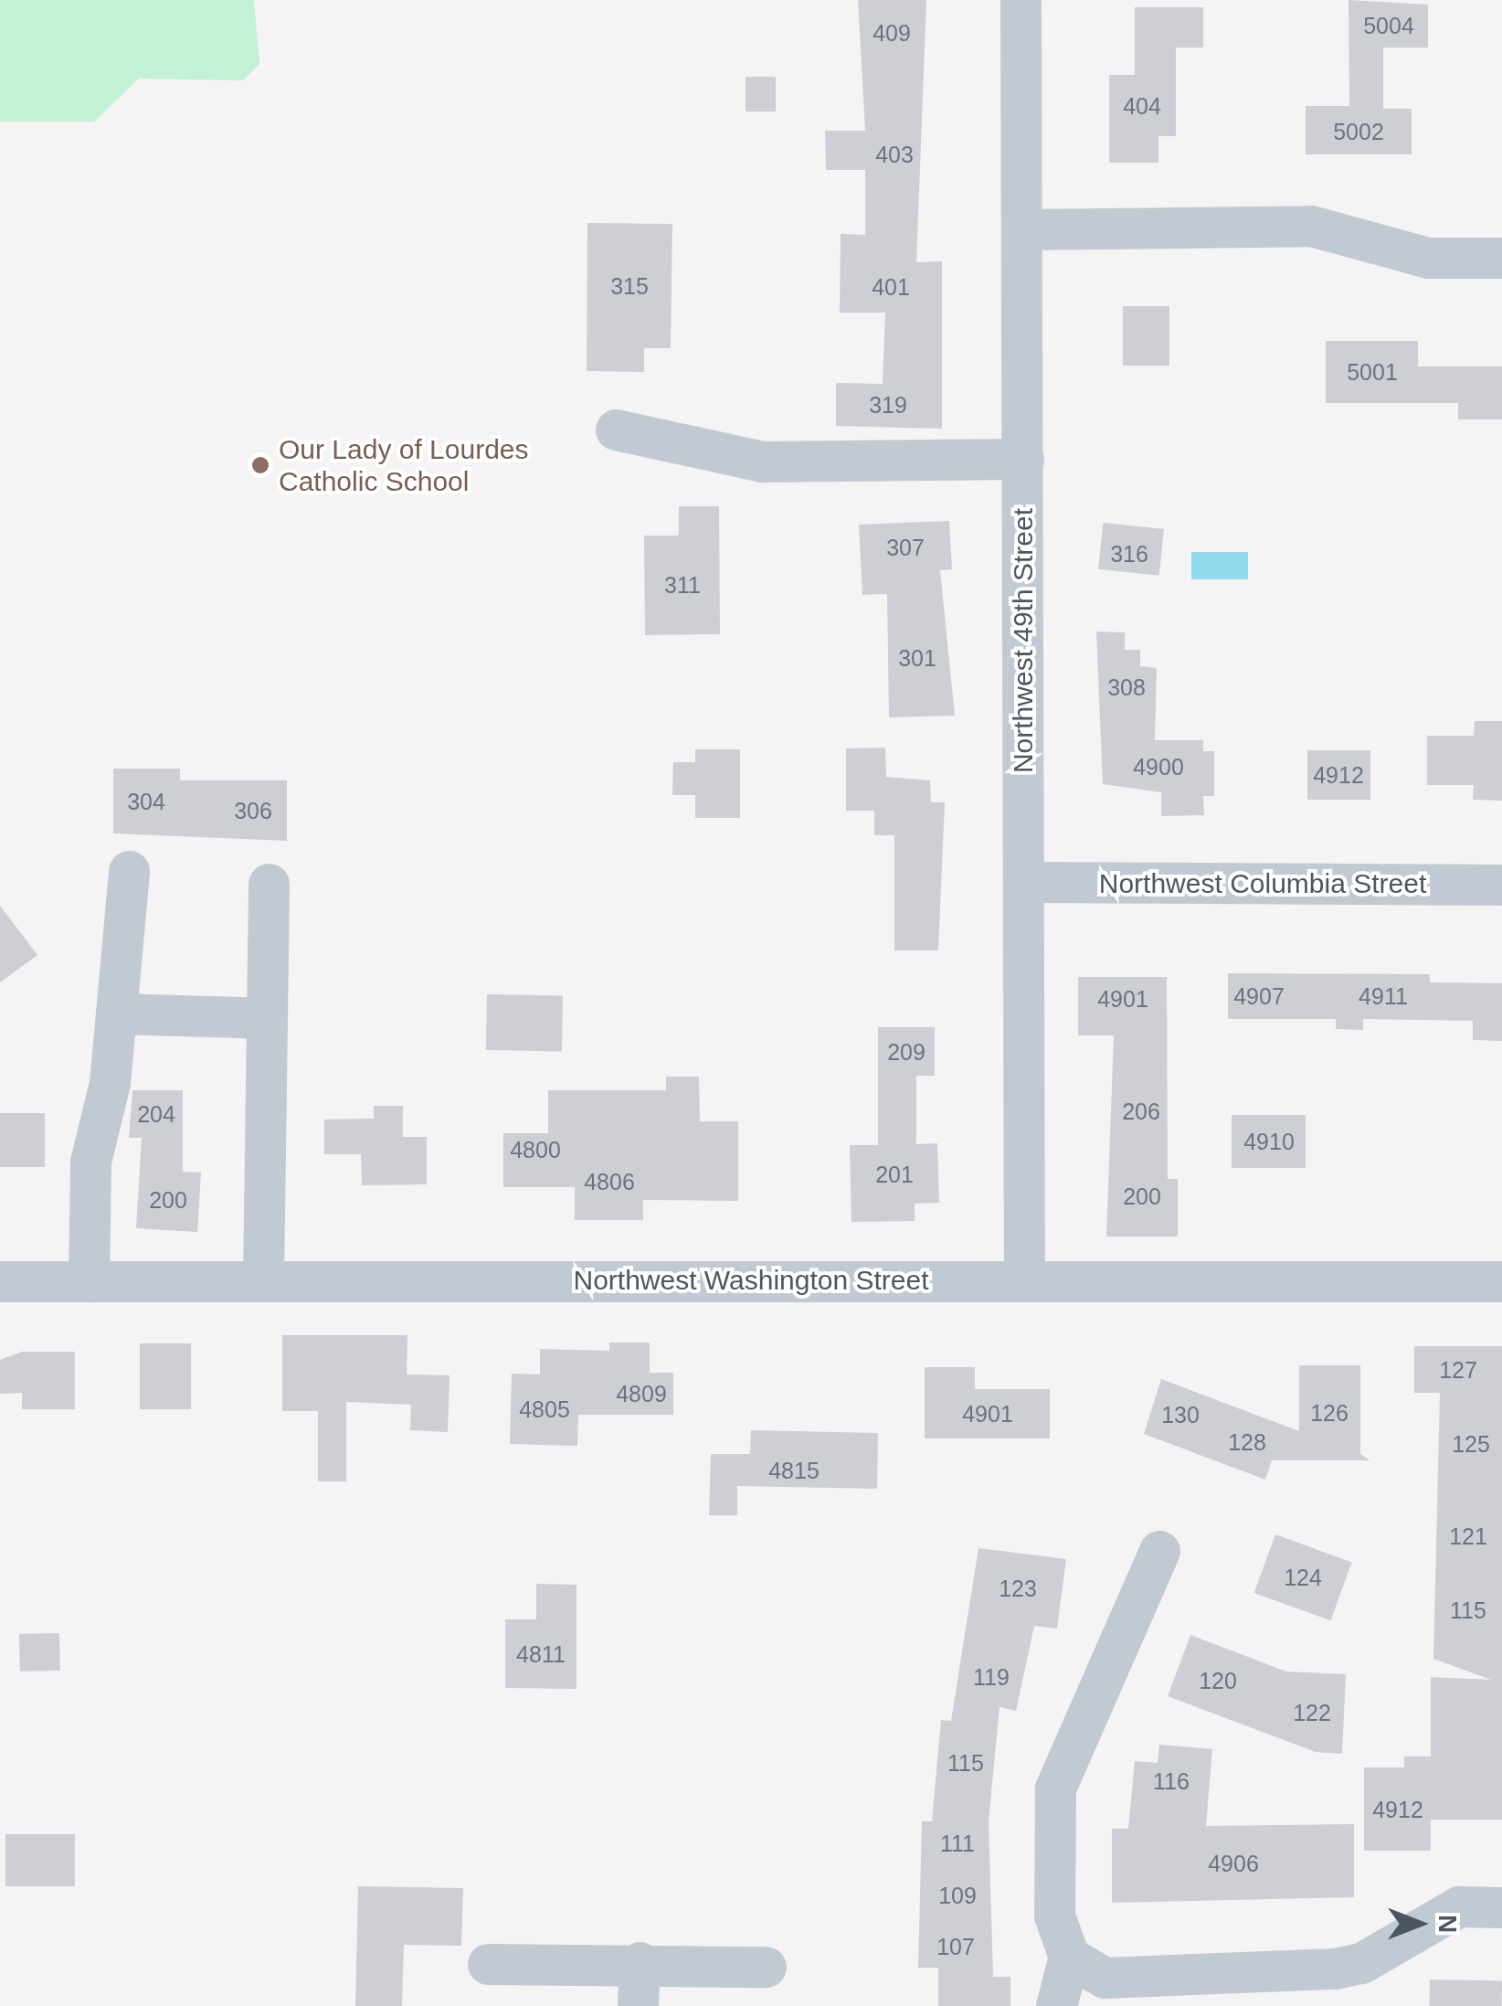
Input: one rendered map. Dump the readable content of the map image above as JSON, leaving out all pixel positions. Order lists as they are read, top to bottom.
{
  "streets": {
    "street": ["Northwest 49th Street", "Northwest Columbia Street", "Northwest Washington Street"]
  },
  "crossings": [
    ["Northwest 49th Street", "Northwest Columbia Street"],
    ["Northwest 49th Street", "Northwest Washington Street"]
  ],
  "places": ["Our Lady of Lourdes Catholic School"],
  "house_numbers": [
    "5004",
    "409",
    "404",
    "5002",
    "403",
    "315",
    "401",
    "5001",
    "319",
    "307",
    "316",
    "311",
    "301",
    "308",
    "4900",
    "4912",
    "304",
    "306",
    "4907",
    "4911",
    "4901",
    "209",
    "206",
    "204",
    "4910",
    "4800",
    "201",
    "4806",
    "200",
    "200",
    "127",
    "4809",
    "4805",
    "126",
    "4901",
    "130",
    "128",
    "125",
    "4815",
    "121",
    "124",
    "123",
    "115",
    "4811",
    "119",
    "120",
    "122",
    "115",
    "116",
    "4912",
    "111",
    "4906",
    "109",
    "107"
  ],
  "north": "right"
}
